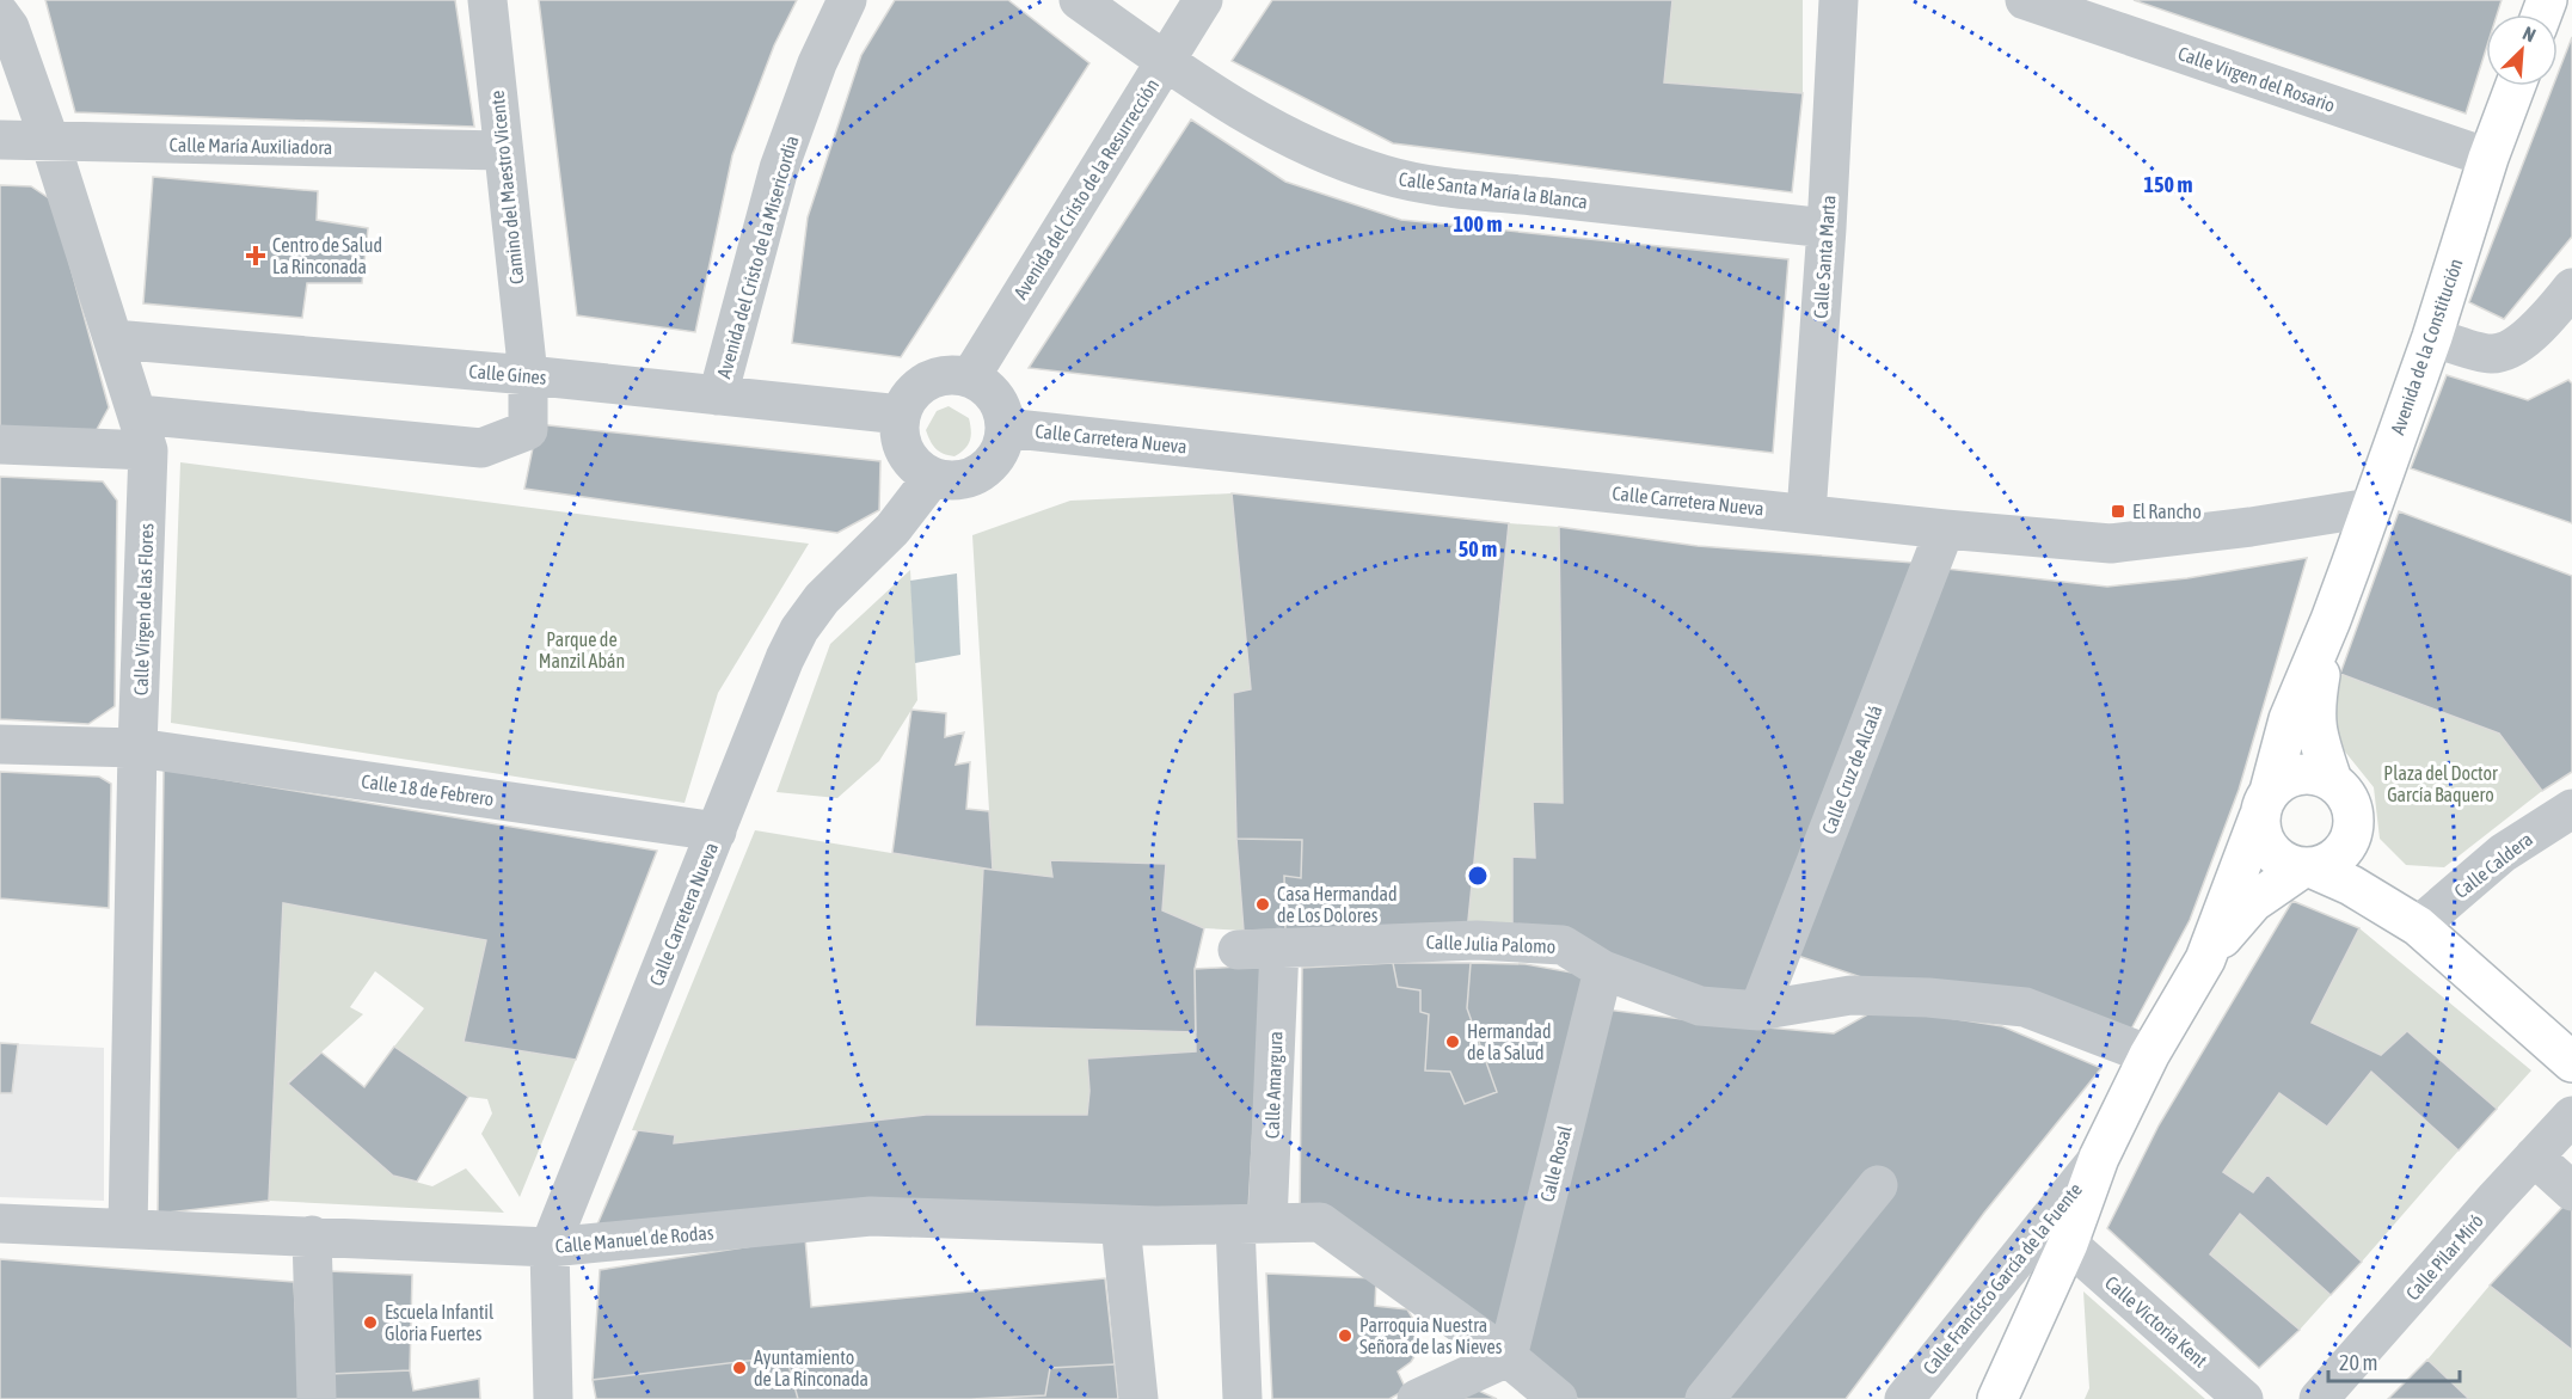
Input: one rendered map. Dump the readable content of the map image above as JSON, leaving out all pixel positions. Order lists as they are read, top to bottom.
{
  "streets": {
    "main road": ["Avenida de la Constitución", "Calle Francisco García de la Fuente"],
    "street": [
      "Calle Virgen del Rosario",
      "Calle María Auxiliadora",
      "Camino del Maestro Vicente",
      "Avenida del Cristo de la Resurrección",
      "Calle Santa María la Blanca",
      "Avenida del Cristo de la Misericordia",
      "Calle Santa Marta",
      "Calle Gines",
      "Calle Carretera Nueva",
      "Calle Virgen de las Flores",
      "Calle Cruz de Alcalá",
      "Calle 18 de Febrero",
      "Calle Caldera",
      "Calle Julia Palomo",
      "Calle Amargura",
      "Calle Rosal",
      "Calle Manuel de Rodas",
      "Calle Pilar Miró",
      "Calle Victoria Kent"
    ]
  },
  "crossings": [
    ["Calle Virgen del Rosario", "Avenida de la Constitución"],
    ["Calle María Auxiliadora", "Camino del Maestro Vicente"],
    ["Calle María Auxiliadora", "Calle Virgen de las Flores"],
    ["Camino del Maestro Vicente", "Calle Gines"],
    ["Camino del Maestro Vicente", "Calle Virgen de las Flores"],
    ["Avenida del Cristo de la Resurrección", "Calle Santa María la Blanca"],
    ["Avenida del Cristo de la Resurrección", "Calle Gines"],
    ["Avenida del Cristo de la Resurrección", "Calle Carretera Nueva"],
    ["Calle Santa María la Blanca", "Calle Santa Marta"],
    ["Avenida del Cristo de la Misericordia", "Calle Gines"],
    ["Calle Santa Marta", "Calle Carretera Nueva"],
    ["Avenida de la Constitución", "Calle Carretera Nueva"],
    ["Calle Gines", "Calle Carretera Nueva"],
    ["Calle Gines", "Calle Virgen de las Flores"],
    ["Calle Carretera Nueva", "Calle Cruz de Alcalá"],
    ["Calle Carretera Nueva", "Calle 18 de Febrero"],
    ["Calle Carretera Nueva", "Calle Manuel de Rodas"],
    ["Calle Virgen de las Flores", "Calle 18 de Febrero"],
    ["Calle Virgen de las Flores", "Calle Manuel de Rodas"],
    ["Calle Cruz de Alcalá", "Calle Julia Palomo"],
    ["Calle Julia Palomo", "Calle Amargura"],
    ["Calle Julia Palomo", "Calle Rosal"],
    ["Calle Julia Palomo", "Calle Francisco García de la Fuente"],
    ["Calle Amargura", "Calle Manuel de Rodas"],
    ["Calle Rosal", "Calle Manuel de Rodas"],
    ["Calle Francisco García de la Fuente", "Calle Victoria Kent"]
  ],
  "parks": ["Parque de Manzil Abán", "Plaza del Doctor García Baquero"],
  "places": {
    "health": ["Centro de Salud La Rinconada"],
    "transit": ["El Rancho"],
    "other": [
      "Casa Hermandad de Los Dolores",
      "Hermandad de la Salud",
      "Escuela Infantil Gloria Fuertes",
      "Parroquia Nuestra Señora de las Nieves",
      "Ayuntamiento de La Rinconada"
    ]
  },
  "scale_bar": "20 m",
  "north": "top right",
  "rings": ["150 m", "100 m", "50 m"]
}
